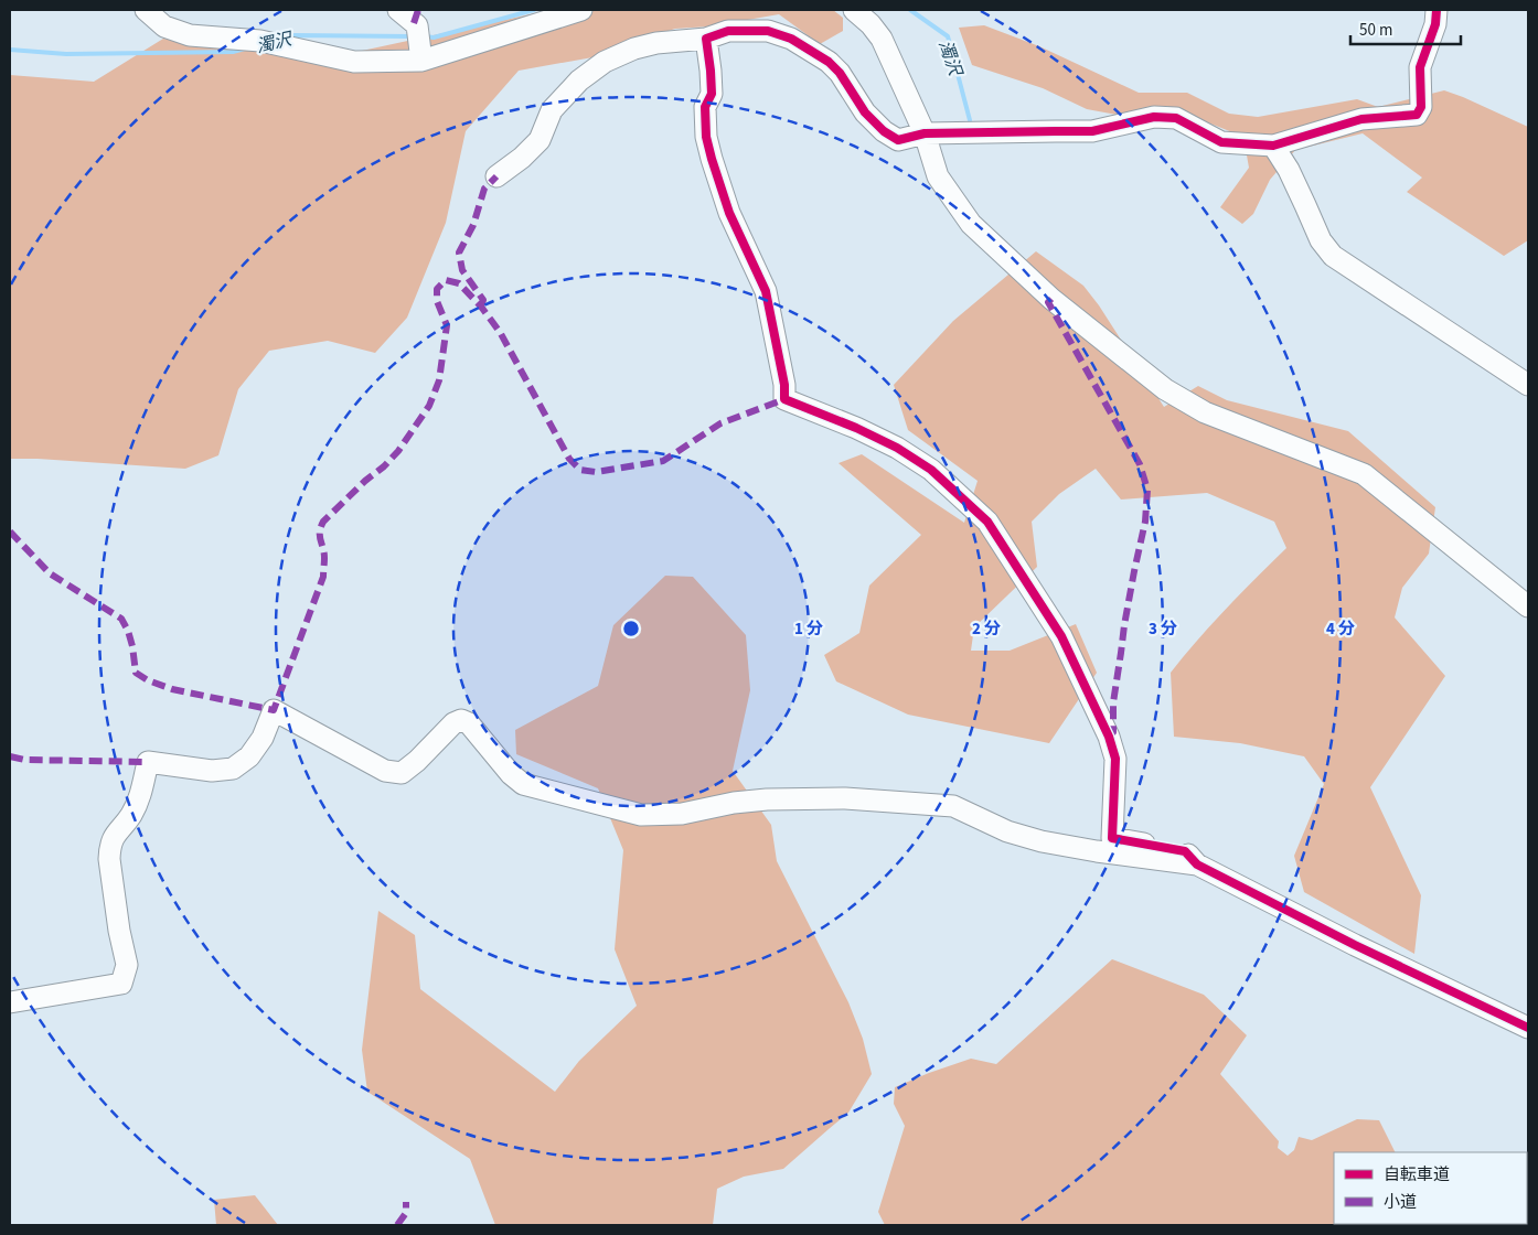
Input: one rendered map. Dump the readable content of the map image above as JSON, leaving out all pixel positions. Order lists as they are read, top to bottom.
{
  "water": ["濁沢"],
  "legend": ["自転車道", "小道"],
  "scale_bar": "50 m",
  "rings": [
    "1 分",
    "2 分",
    "3 分",
    "4 分"
  ]
}
